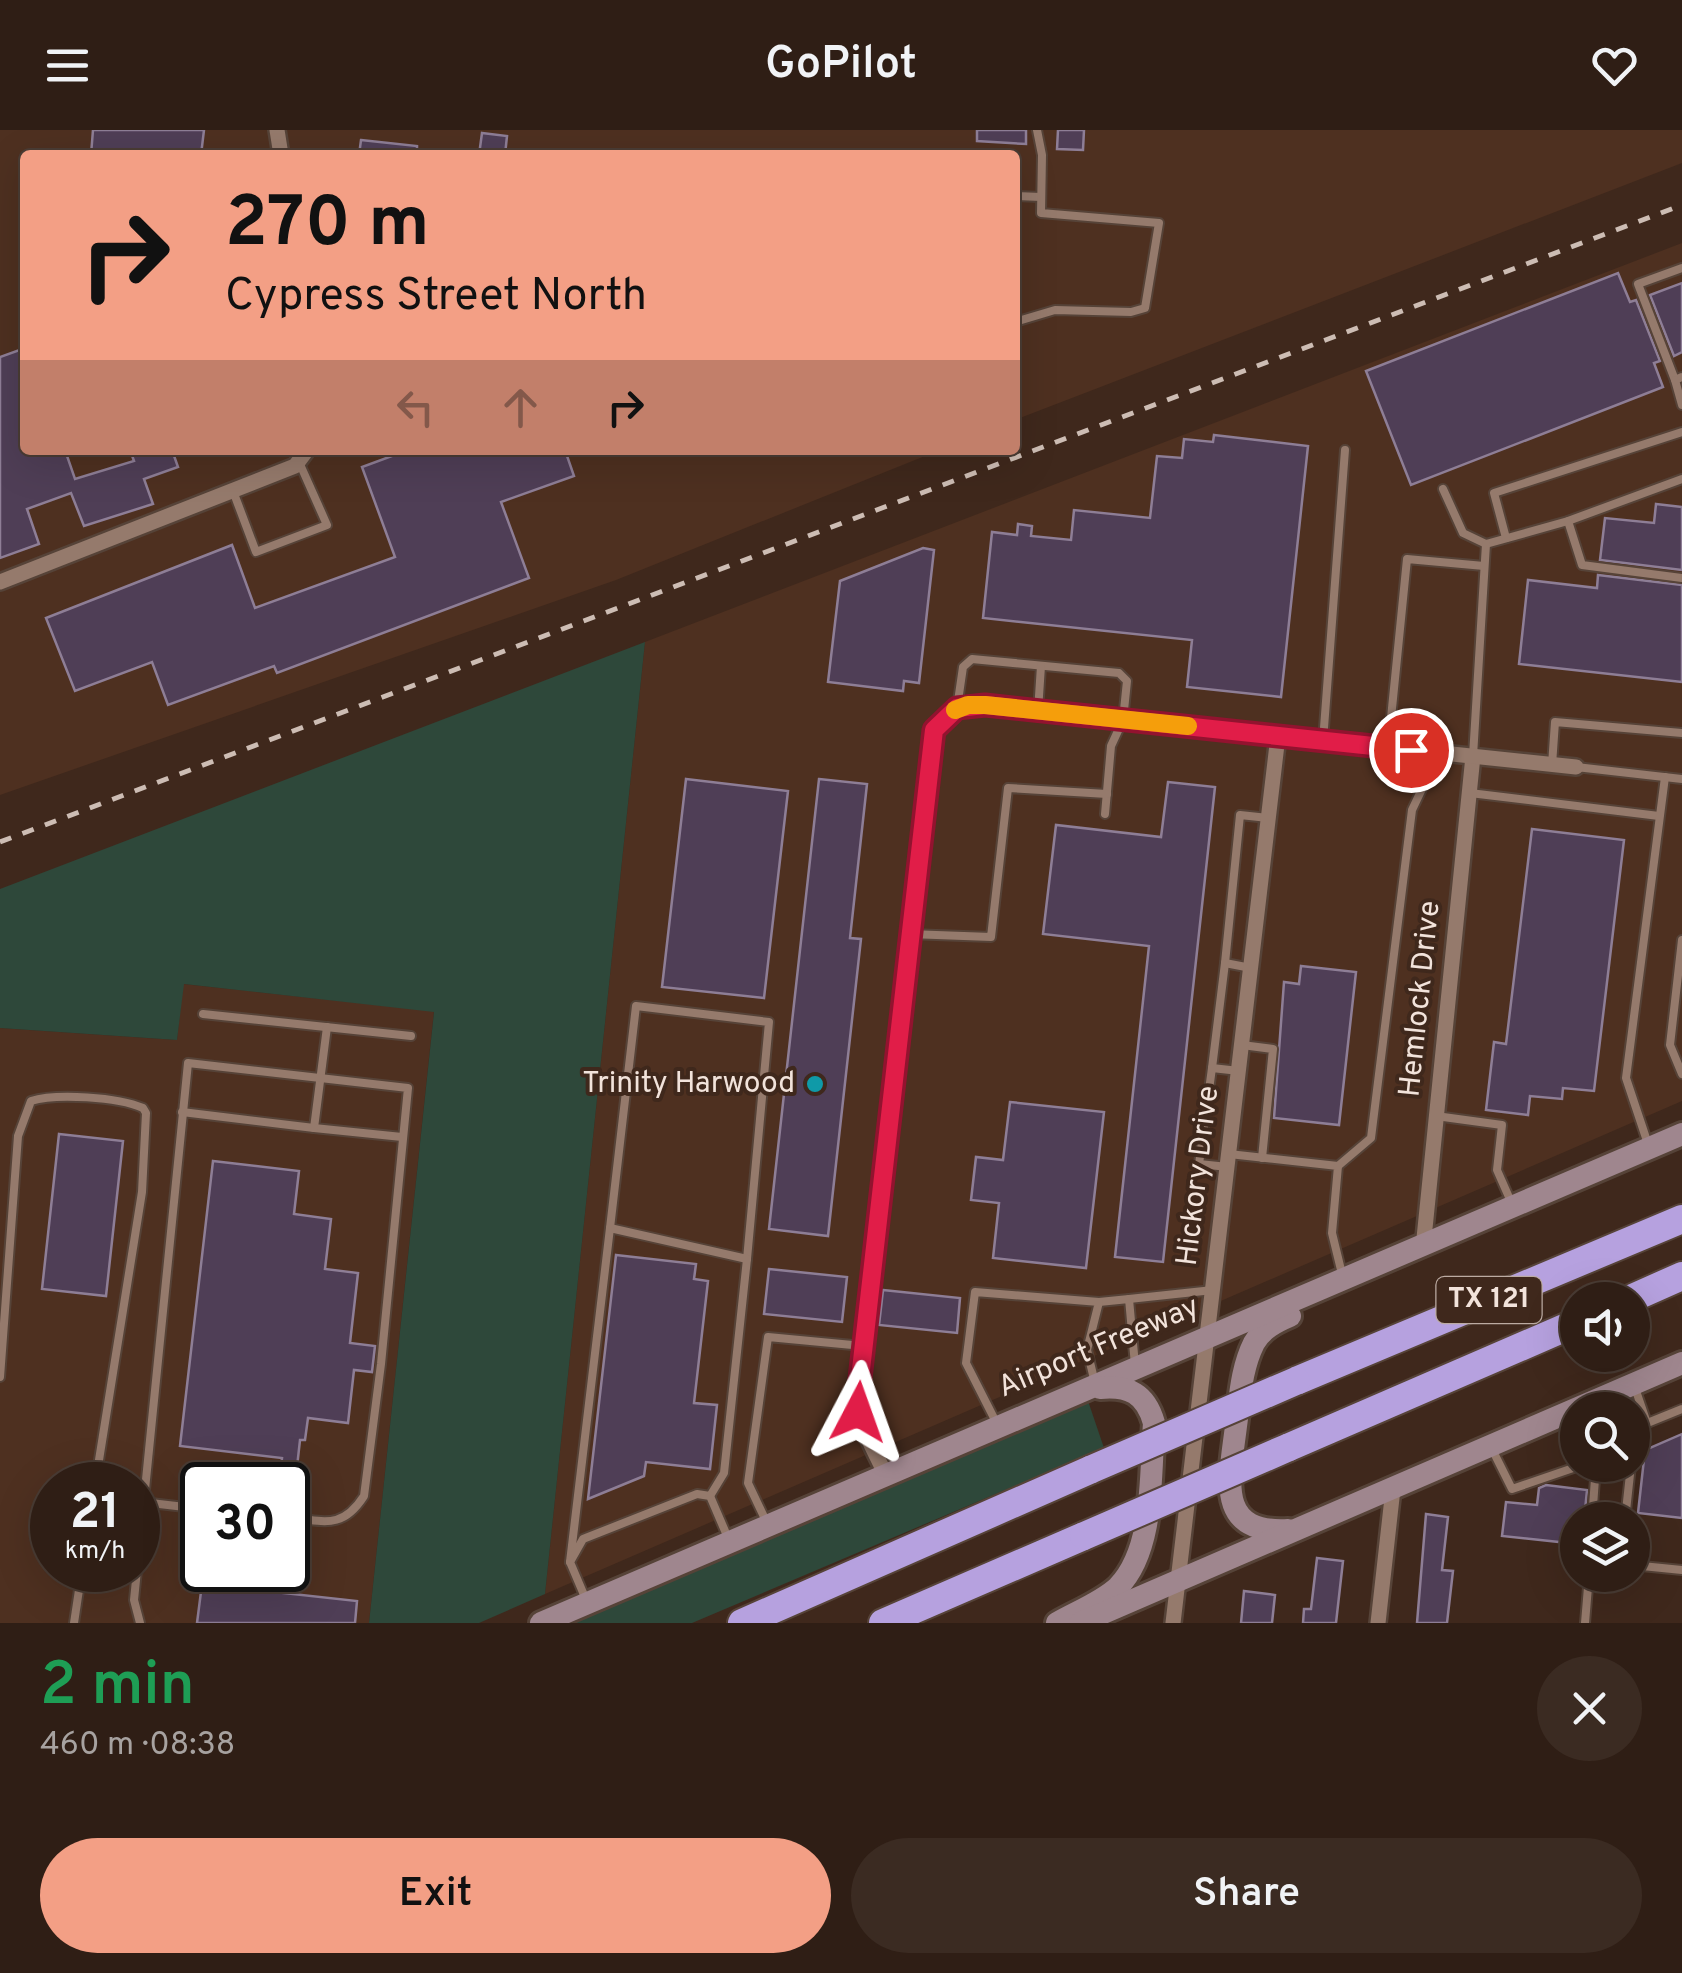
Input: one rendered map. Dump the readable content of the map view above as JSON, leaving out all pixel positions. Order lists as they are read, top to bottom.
{
  "streets": {
    "highway": ["TX 121"],
    "main road": ["Airport Freeway"],
    "street": ["Hemlock Drive", "Hickory Drive"]
  },
  "crossings": [
    ["Hemlock Drive", "Airport Freeway"],
    ["Hickory Drive", "Airport Freeway"]
  ],
  "places": ["Trinity Harwood"],
  "page": {
    "header": "GoPilot",
    "turn": ["270 m", "Cypress Street North"],
    "speed": "21 km/h",
    "limit": "30",
    "heading": ["2 min", "460 m · 08:38"],
    "buttons": ["Exit", "Share"]
  }
}
